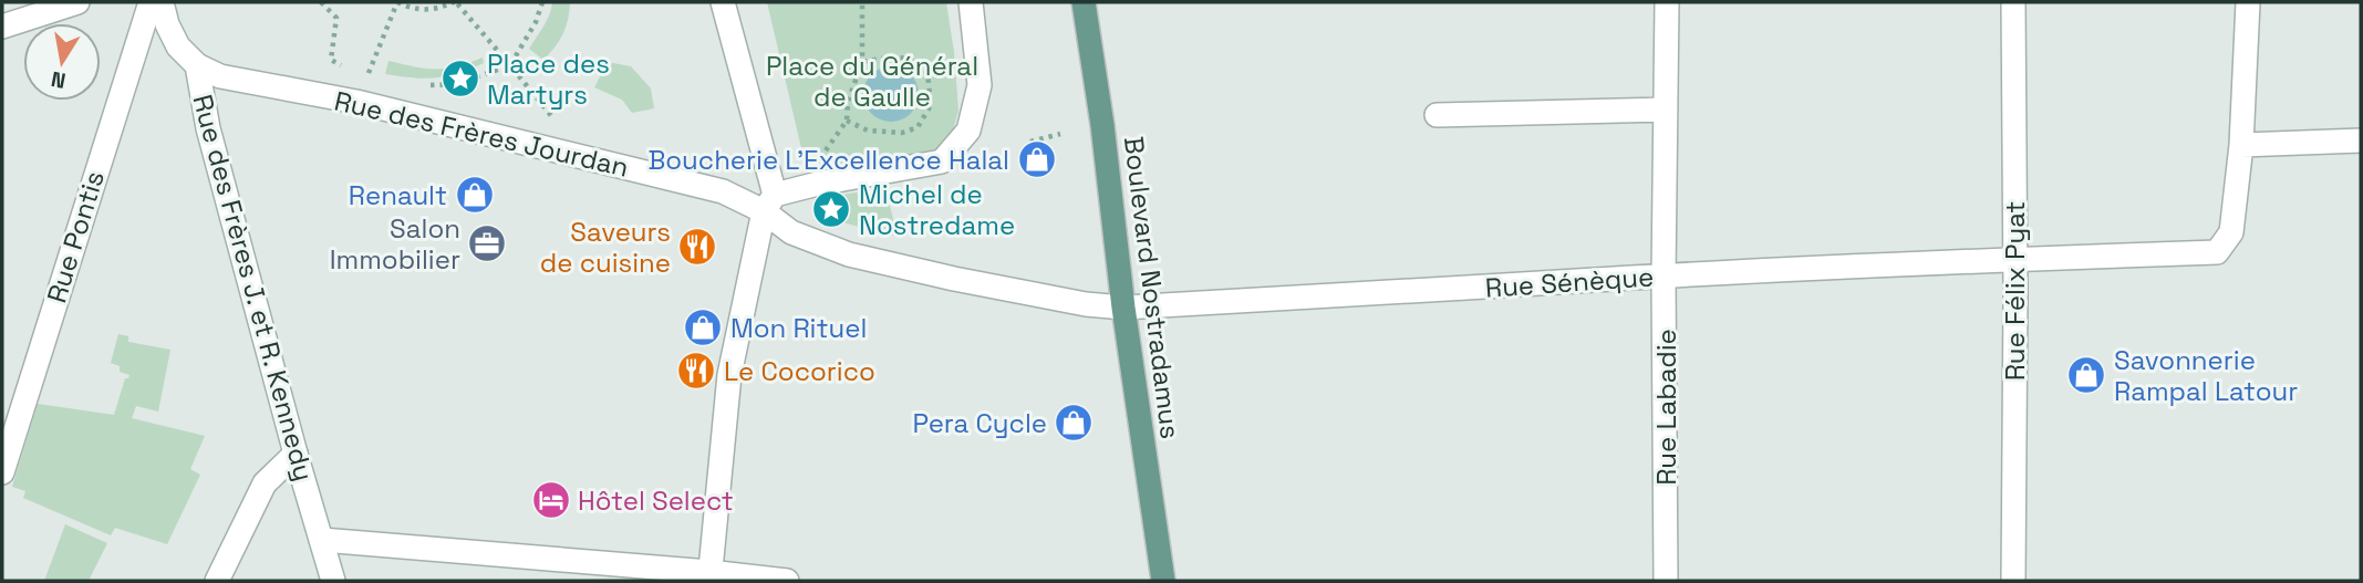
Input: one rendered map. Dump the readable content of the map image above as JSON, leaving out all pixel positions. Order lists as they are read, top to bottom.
{
  "streets": {
    "main road": ["Boulevard Nostradamus"],
    "street": [
      "Rue des Frères Jourdan",
      "Rue Pontis",
      "Rue Sénèque",
      "Rue des Frères J. et R. Kennedy",
      "Rue Félix Pyat",
      "Rue Labadie"
    ]
  },
  "crossings": [
    ["Rue des Frères Jourdan", "Rue Sénèque"],
    ["Rue des Frères Jourdan", "Rue des Frères J. et R. Kennedy"],
    ["Rue des Frères Jourdan", "Boulevard Nostradamus"],
    ["Rue Sénèque", "Boulevard Nostradamus"],
    ["Rue Sénèque", "Rue Félix Pyat"],
    ["Rue Sénèque", "Rue Labadie"]
  ],
  "parks": ["Place du Général de Gaulle"],
  "places": {
    "place": ["Place des Martyrs", "Michel de Nostredame"],
    "shop": [
      "Boucherie L'Excellence Halal",
      "Renault",
      "Mon Rituel",
      "Savonnerie Rampal Latour",
      "Pera Cycle"
    ],
    "office": ["Salon Immobilier"],
    "restaurant": ["Saveurs de cuisine", "Le Cocorico"],
    "hotel": ["Hôtel Select"]
  },
  "north": "bottom"
}
